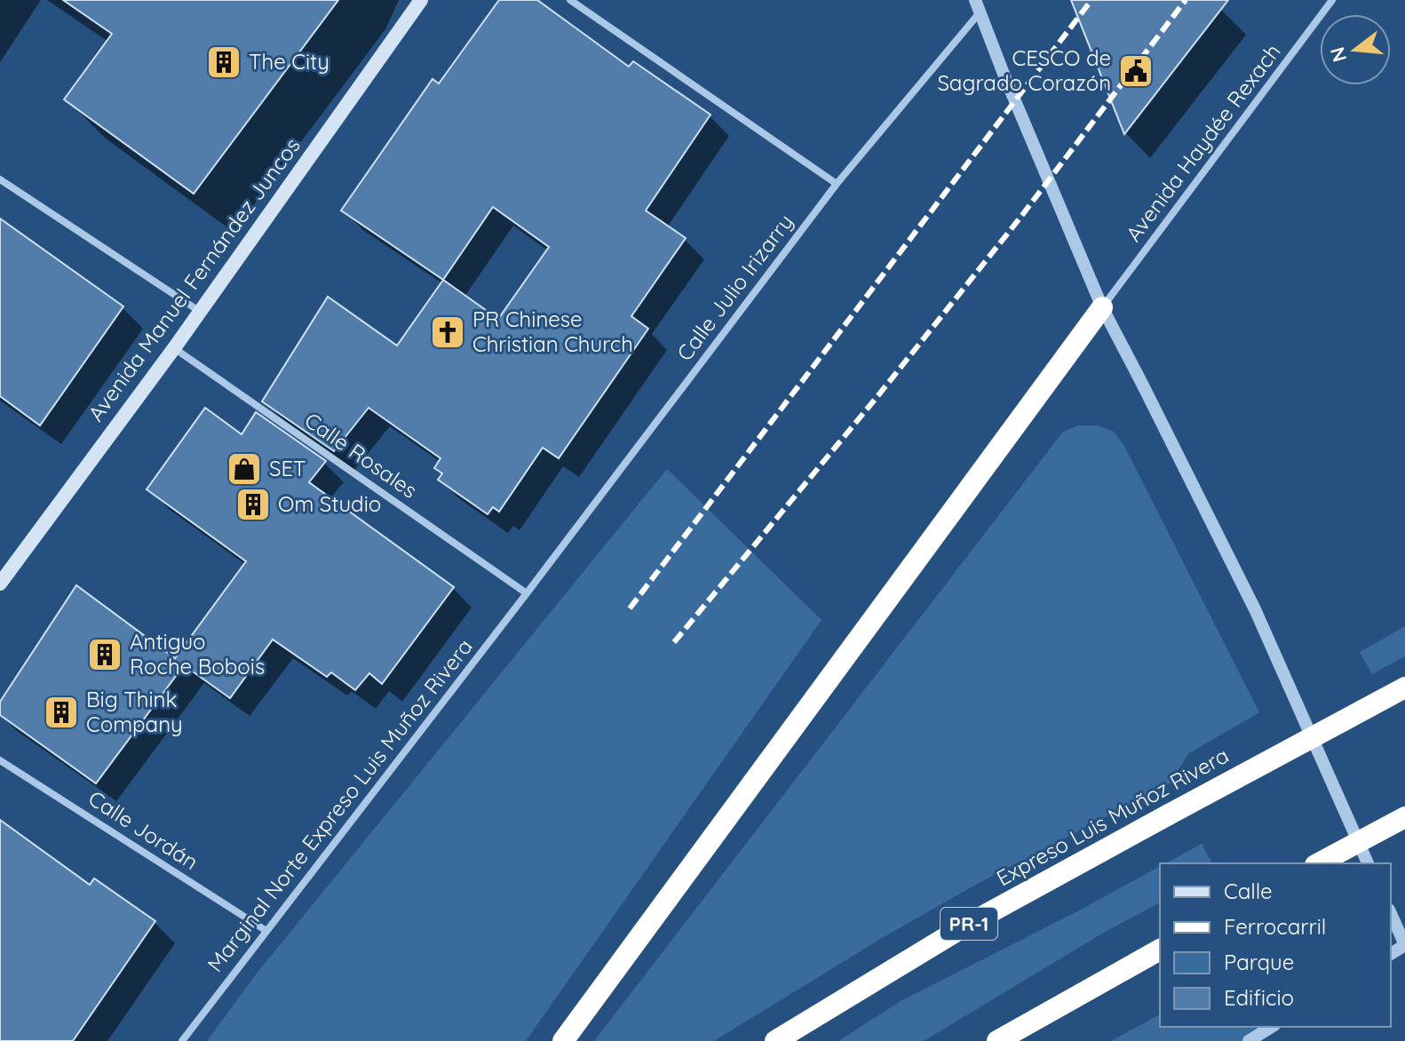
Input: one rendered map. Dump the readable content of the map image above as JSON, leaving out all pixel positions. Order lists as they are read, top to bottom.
{
  "streets": {
    "highway": ["Expreso Luis Muñoz Rivera", "PR-1"],
    "main road": ["Avenida Manuel Fernández Juncos"],
    "street": [
      "Avenida Haydée Rexach",
      "Calle Julio Irizarry",
      "Calle Rosales",
      "Marginal Norte Expreso Luis Muñoz Rivera",
      "Calle Jordán"
    ]
  },
  "crossings": [
    ["Avenida Manuel Fernández Juncos", "Calle Rosales"],
    ["Calle Julio Irizarry", "Calle Rosales"],
    ["Calle Julio Irizarry", "Marginal Norte Expreso Luis Muñoz Rivera"],
    ["Calle Rosales", "Marginal Norte Expreso Luis Muñoz Rivera"],
    ["Marginal Norte Expreso Luis Muñoz Rivera", "Calle Jordán"]
  ],
  "places": {
    "building": [
      "The City",
      "Om Studio",
      "Antiguo Roche Bobois",
      "Big Think Company"
    ],
    "public building": ["CESCO de Sagrado Corazón"],
    "church": ["PR Chinese Christian Church"],
    "shop": ["SET"]
  },
  "legend": [
    "Calle",
    "Ferrocarril",
    "Parque",
    "Edificio"
  ],
  "north": "left"
}
